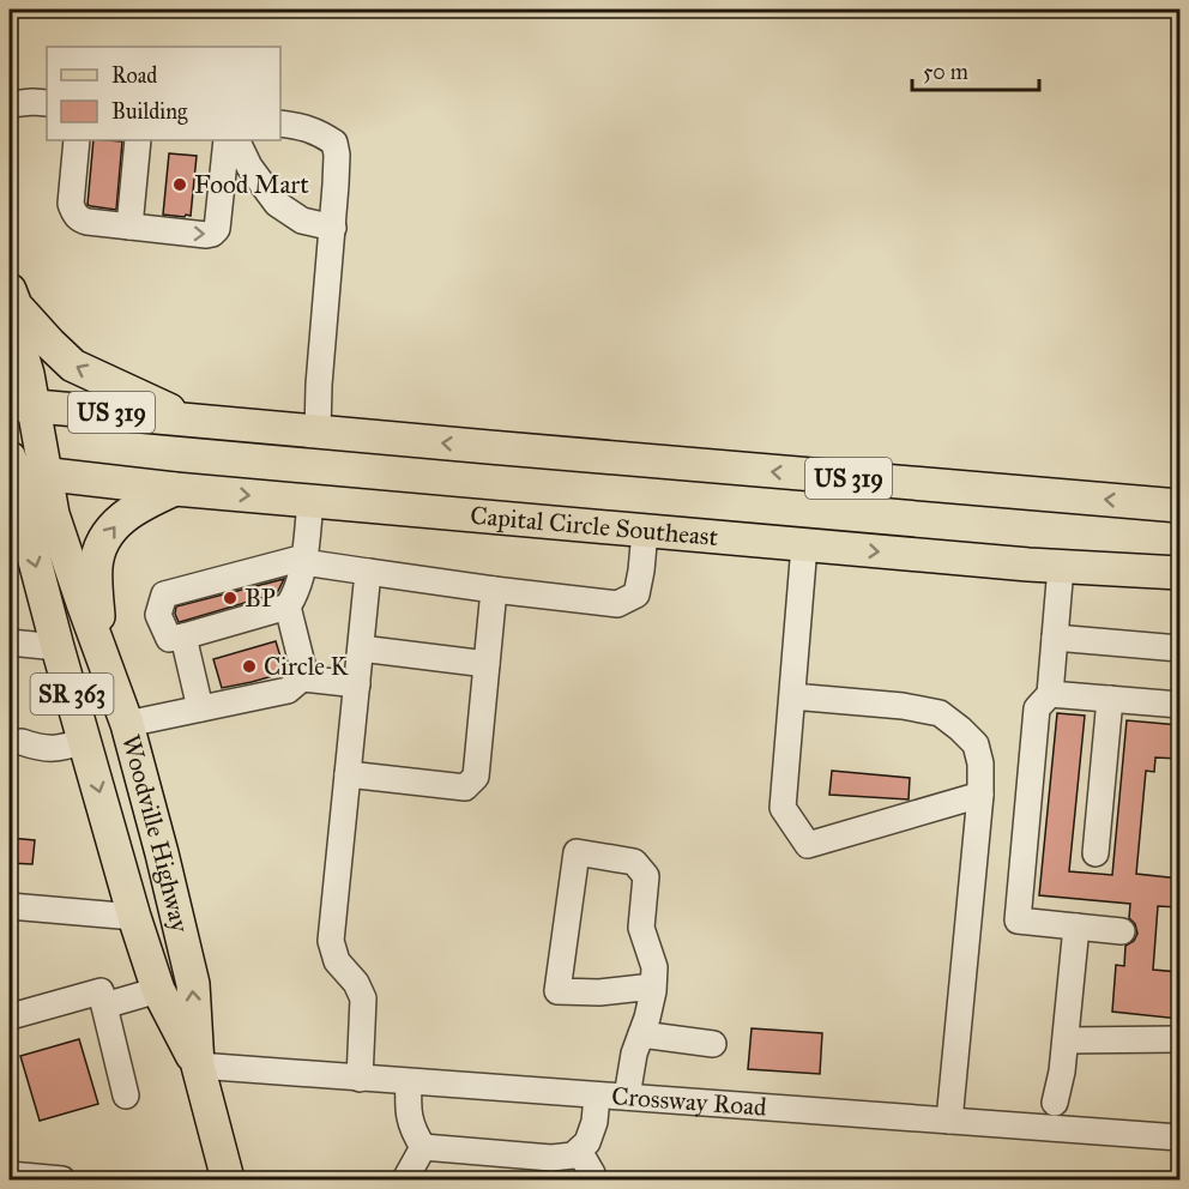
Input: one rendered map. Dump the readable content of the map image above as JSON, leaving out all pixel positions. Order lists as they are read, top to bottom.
{
  "streets": {
    "main road": [
      "US 319",
      "Capital Circle Southeast",
      "SR 363",
      "Woodville Highway"
    ],
    "street": ["Crossway Road"]
  },
  "crossings": [
    ["US 319", "Woodville Highway"],
    ["Capital Circle Southeast", "Woodville Highway"],
    ["Woodville Highway", "Crossway Road"]
  ],
  "places": ["Food Mart", "BP", "Circle K"],
  "legend": ["Road", "Building"],
  "scale_bar": "50 m"
}
